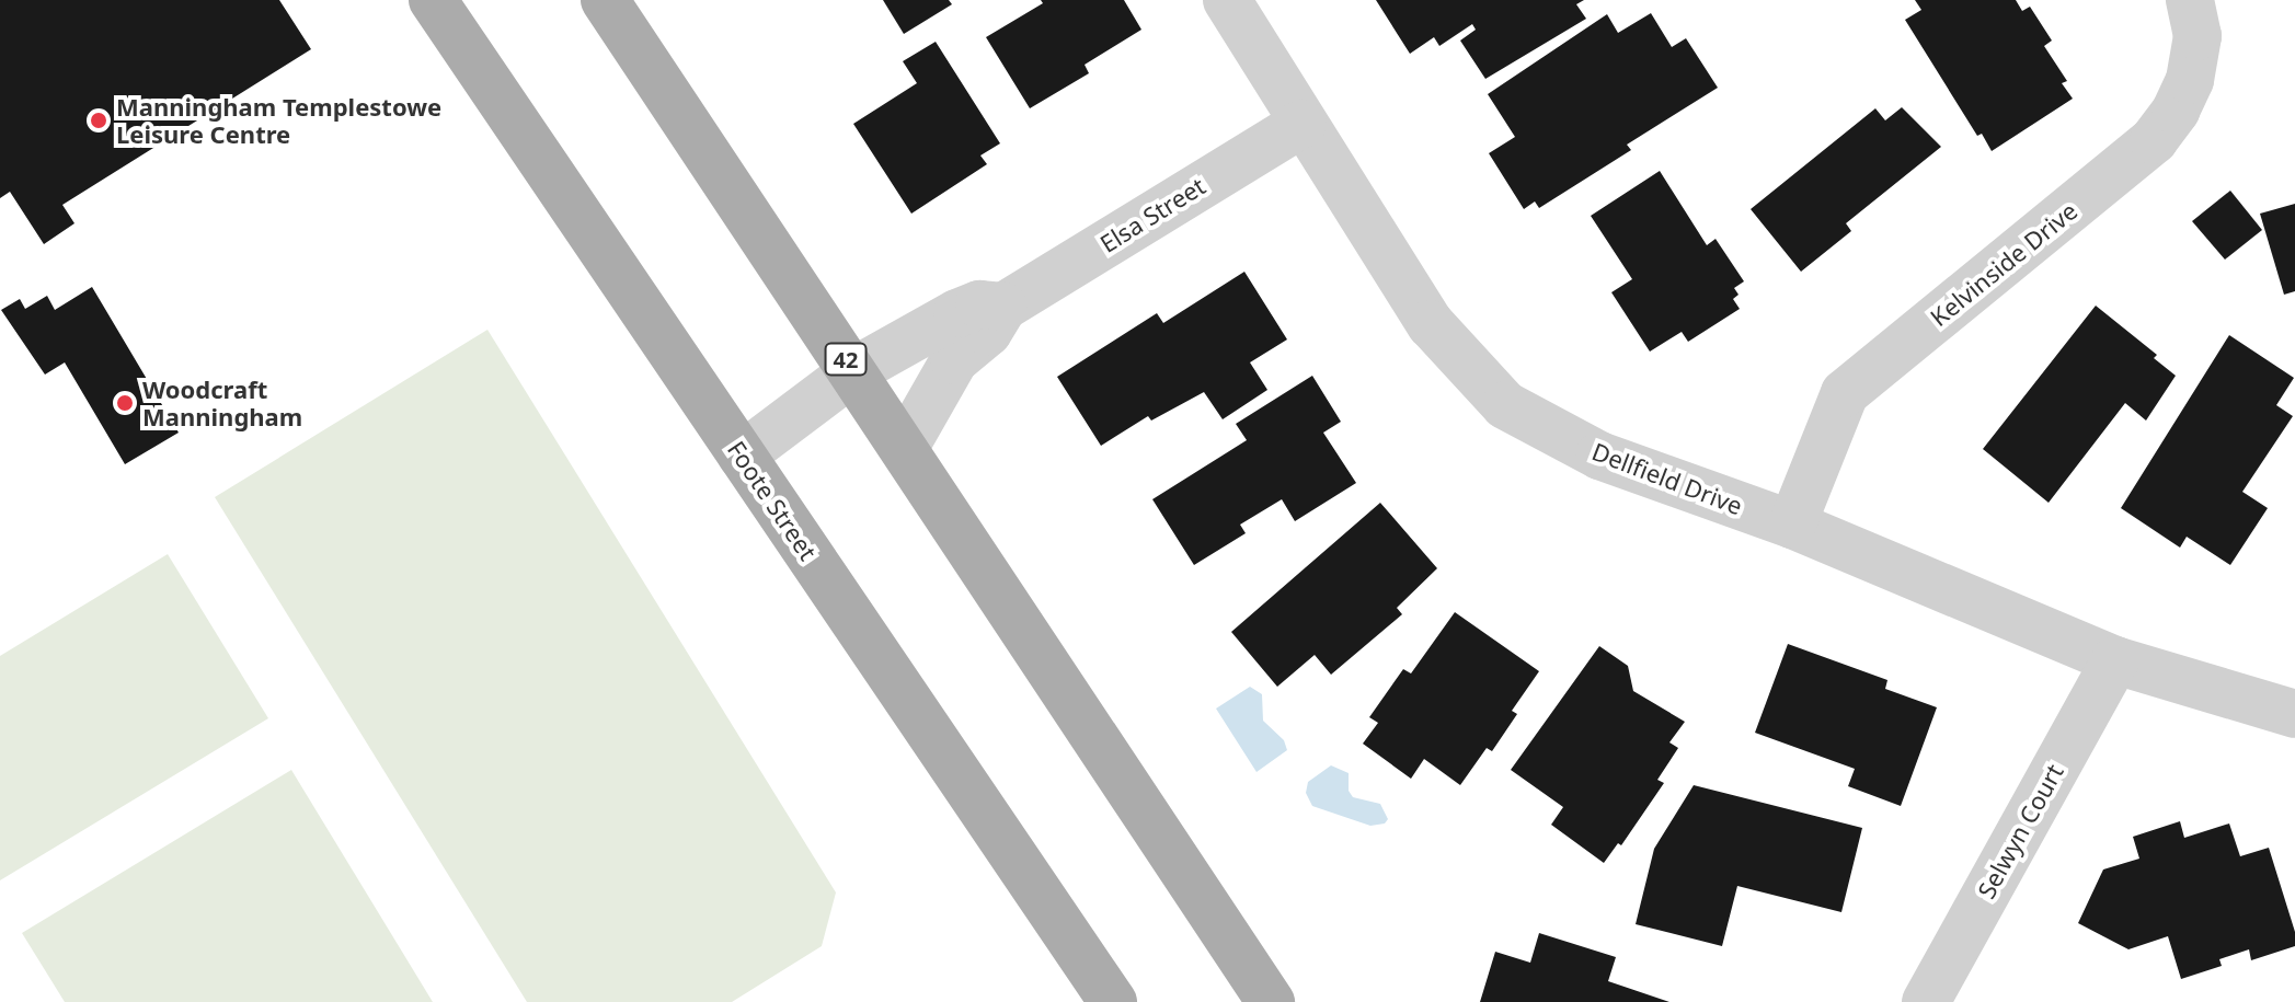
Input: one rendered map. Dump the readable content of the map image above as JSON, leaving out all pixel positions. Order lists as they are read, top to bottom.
{
  "streets": {
    "main road": ["42", "Foote Street"],
    "street": [
      "Elsa Street",
      "Kelvinside Drive",
      "Dellfield Drive",
      "Selwyn Court"
    ]
  },
  "crossings": [
    ["Elsa Street", "42"],
    ["Elsa Street", "Dellfield Drive"],
    ["Elsa Street", "Foote Street"],
    ["Kelvinside Drive", "Dellfield Drive"],
    ["Dellfield Drive", "Selwyn Court"]
  ],
  "places": ["Manningham Templestowe Leisure Centre", "Woodcraft Manningham"]
}
